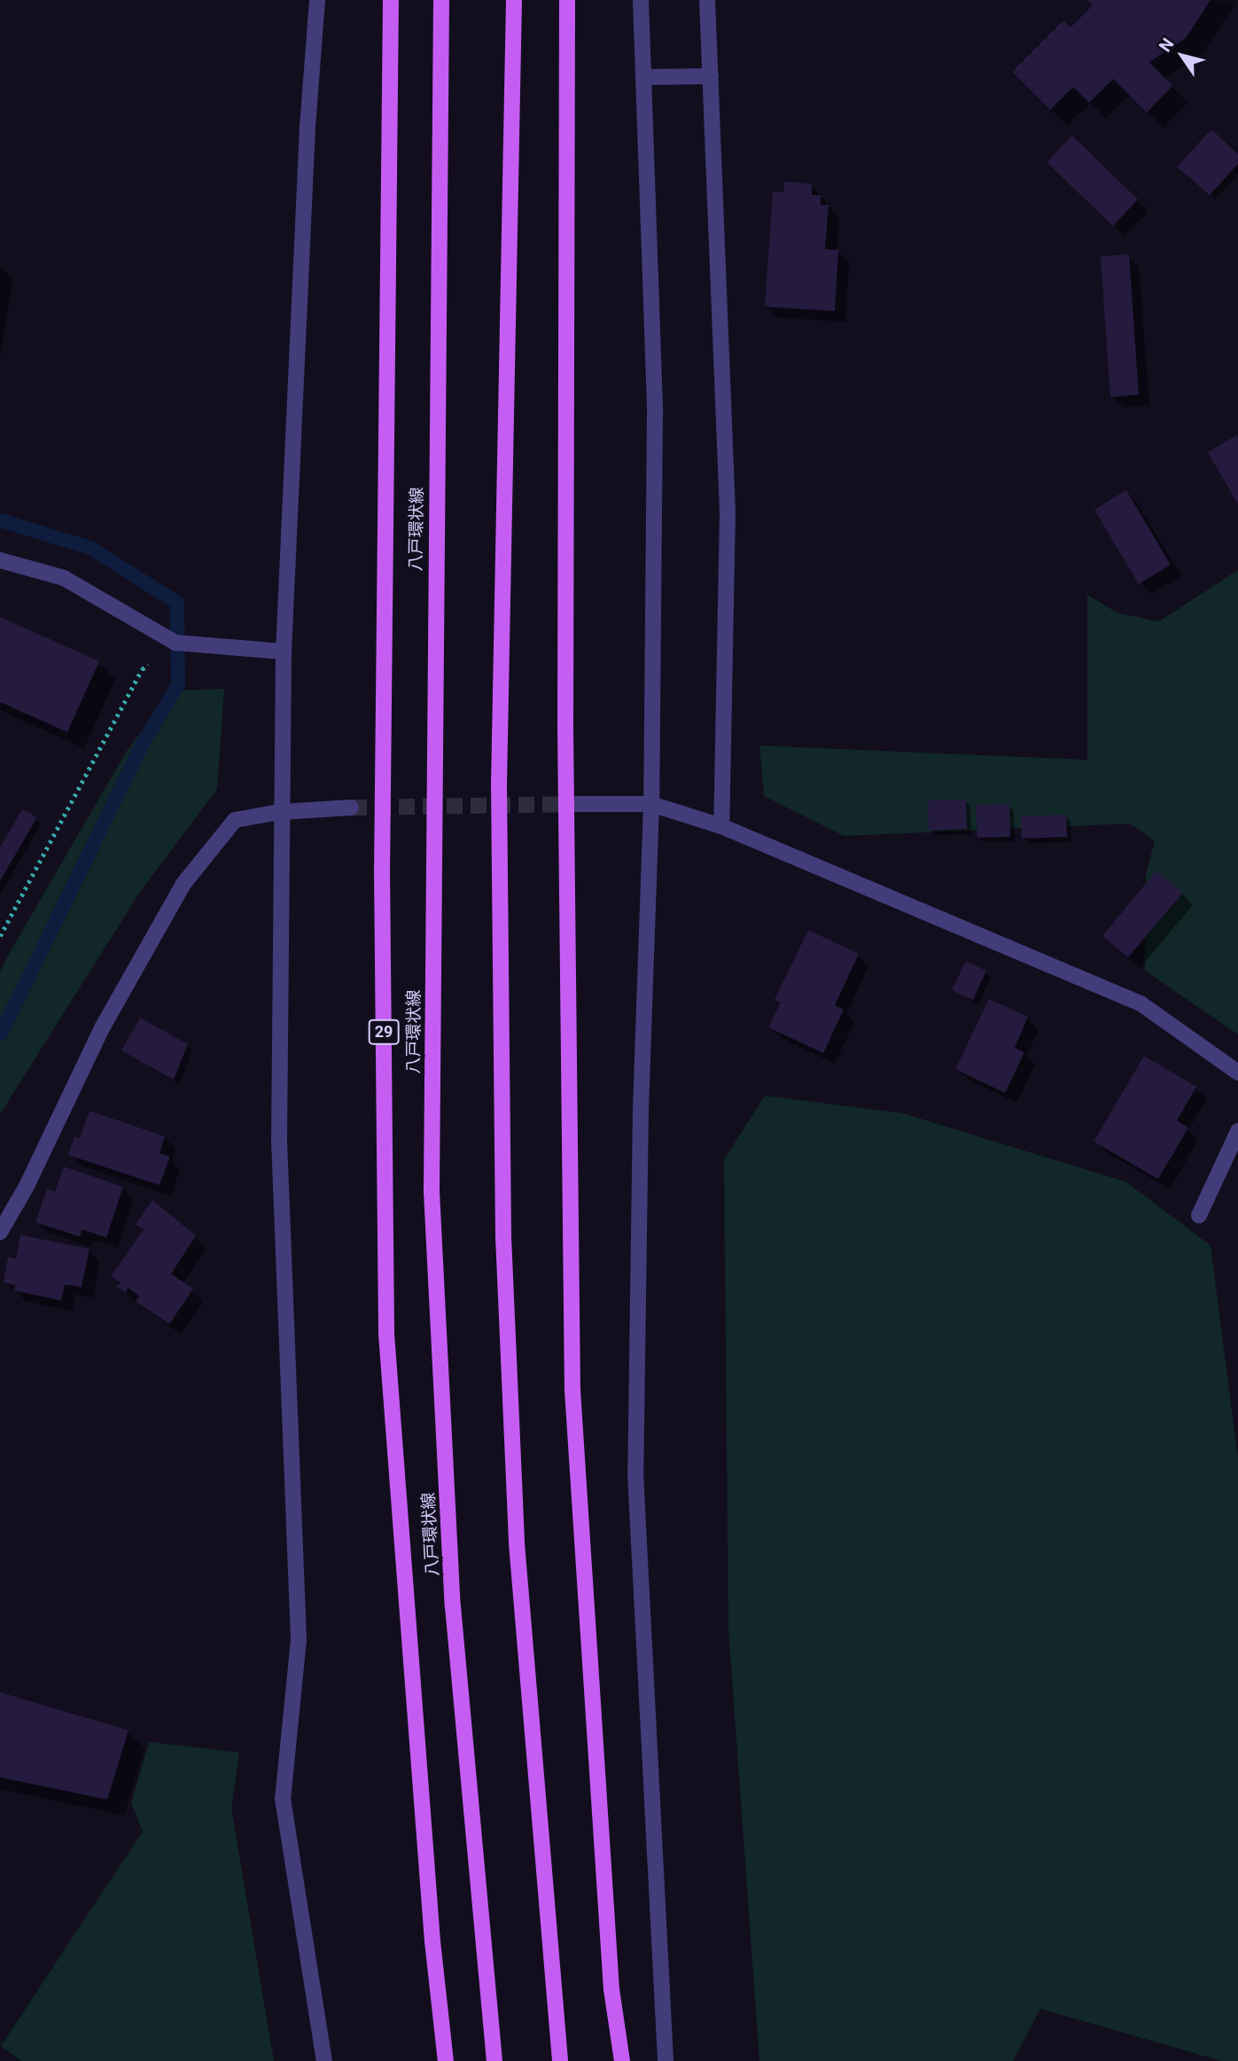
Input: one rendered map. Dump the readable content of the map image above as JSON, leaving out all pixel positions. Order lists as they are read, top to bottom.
{
  "streets": {
    "main road": ["八戸環状線", "29"]
  },
  "north": "top left"
}
